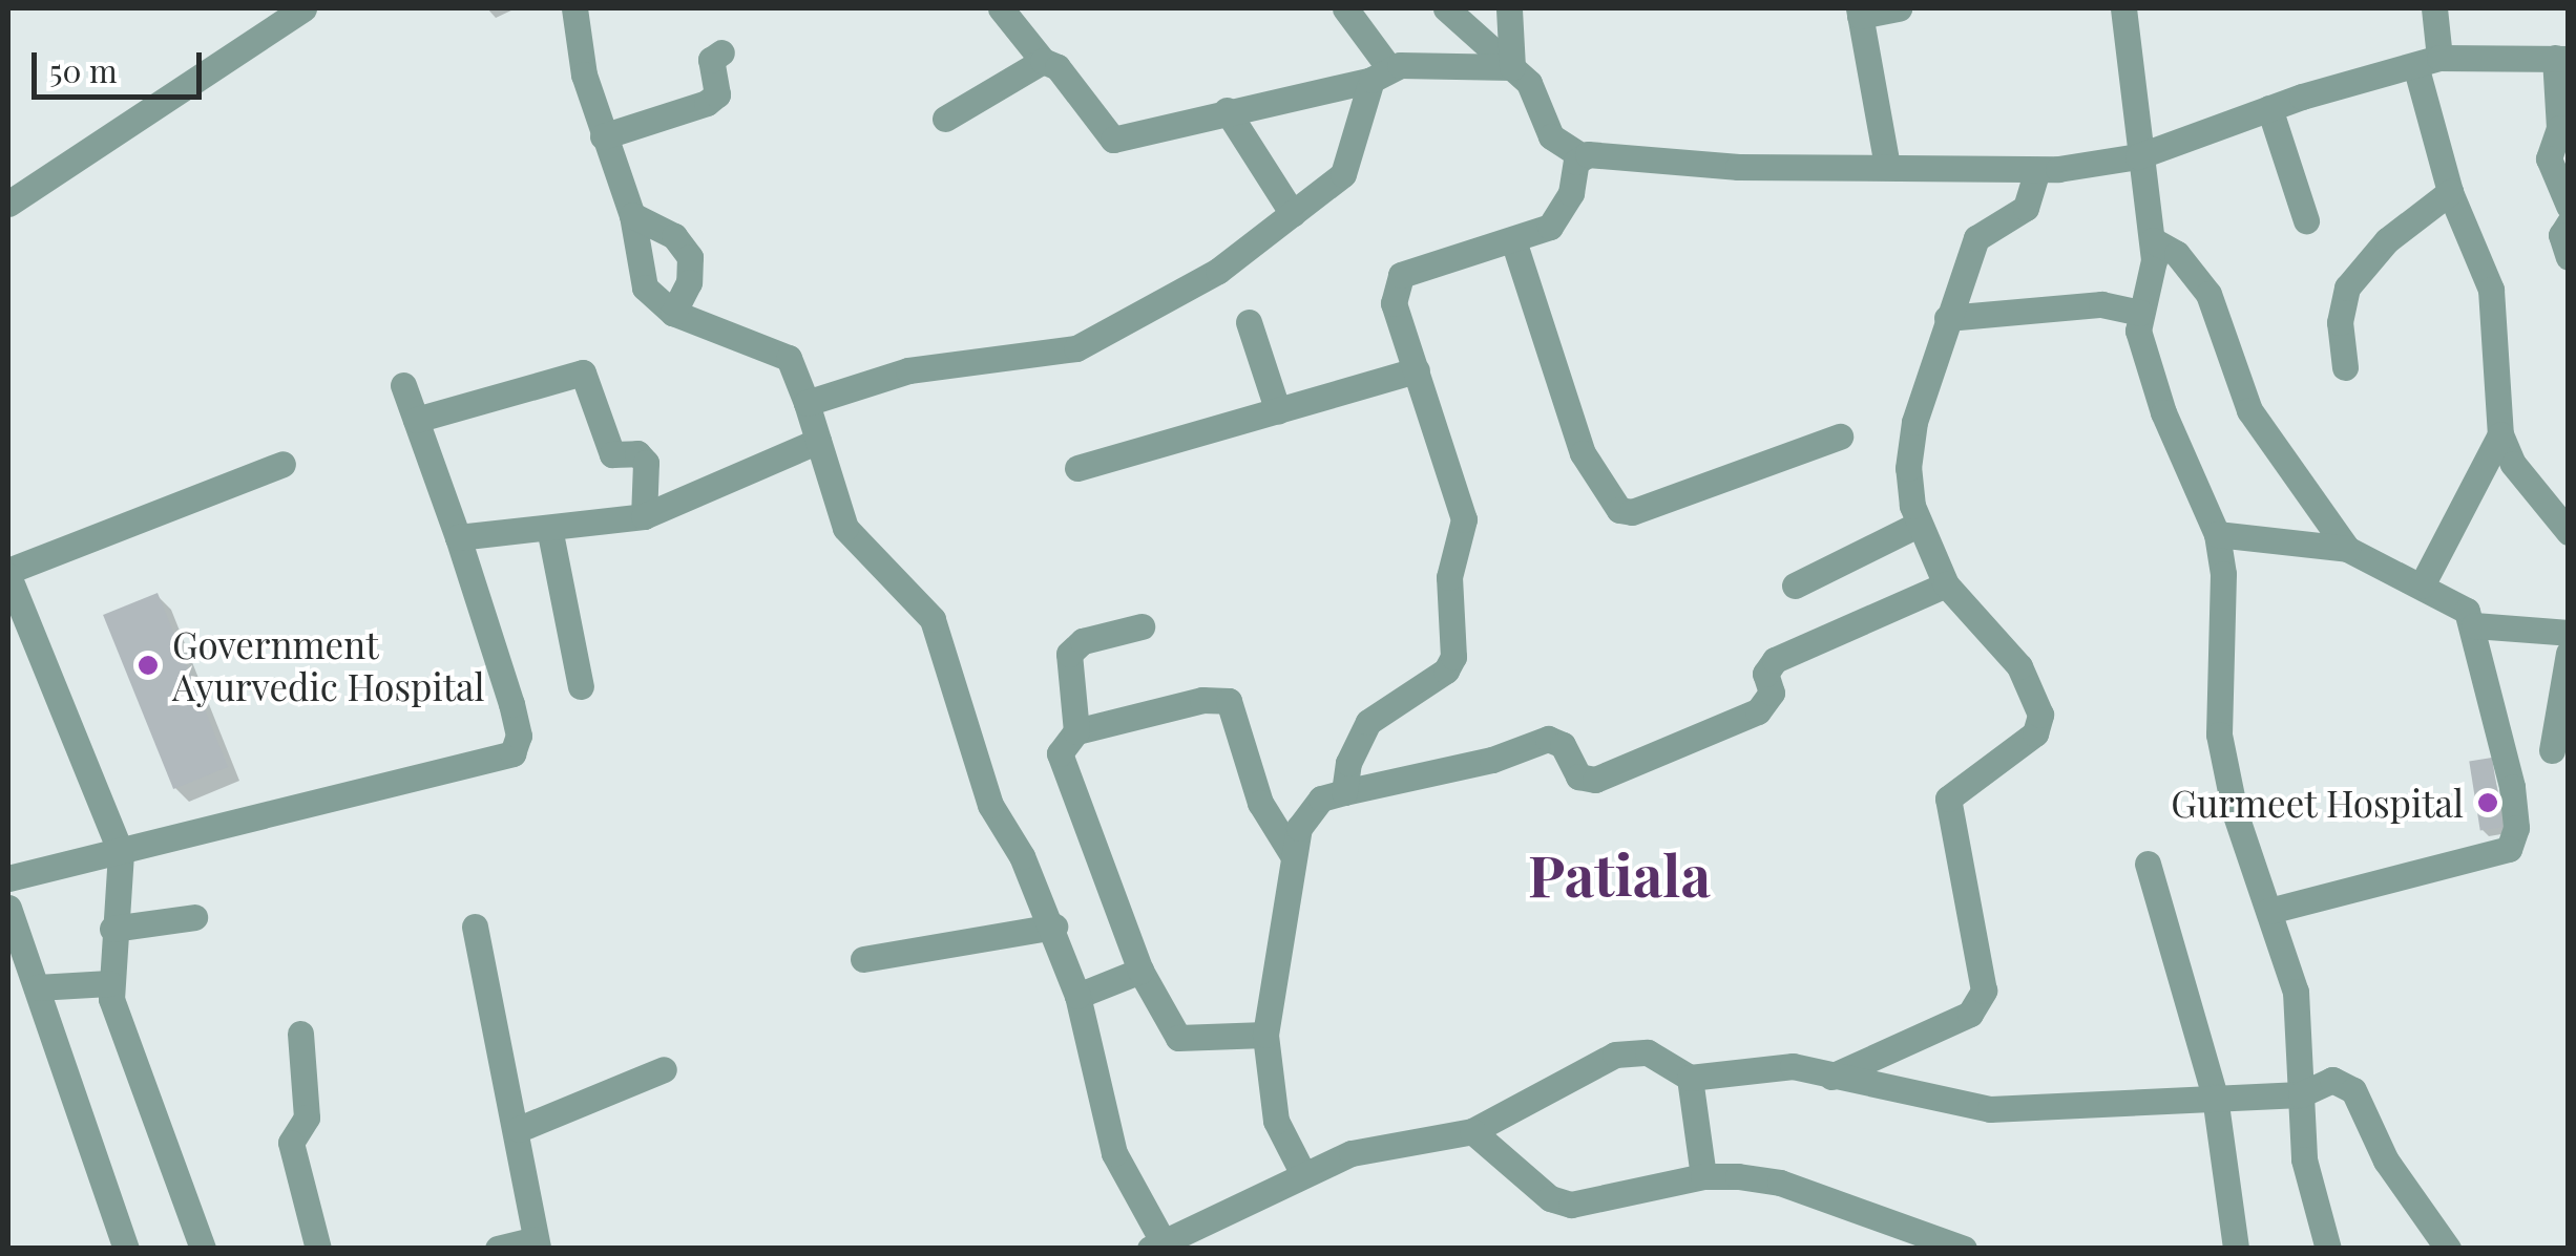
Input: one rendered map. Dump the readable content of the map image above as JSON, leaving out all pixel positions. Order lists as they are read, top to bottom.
{
  "districts": ["Patiala"],
  "places": ["Government Ayurvedic Hospital", "Gurmeet Hospital"],
  "scale_bar": "50 m"
}
